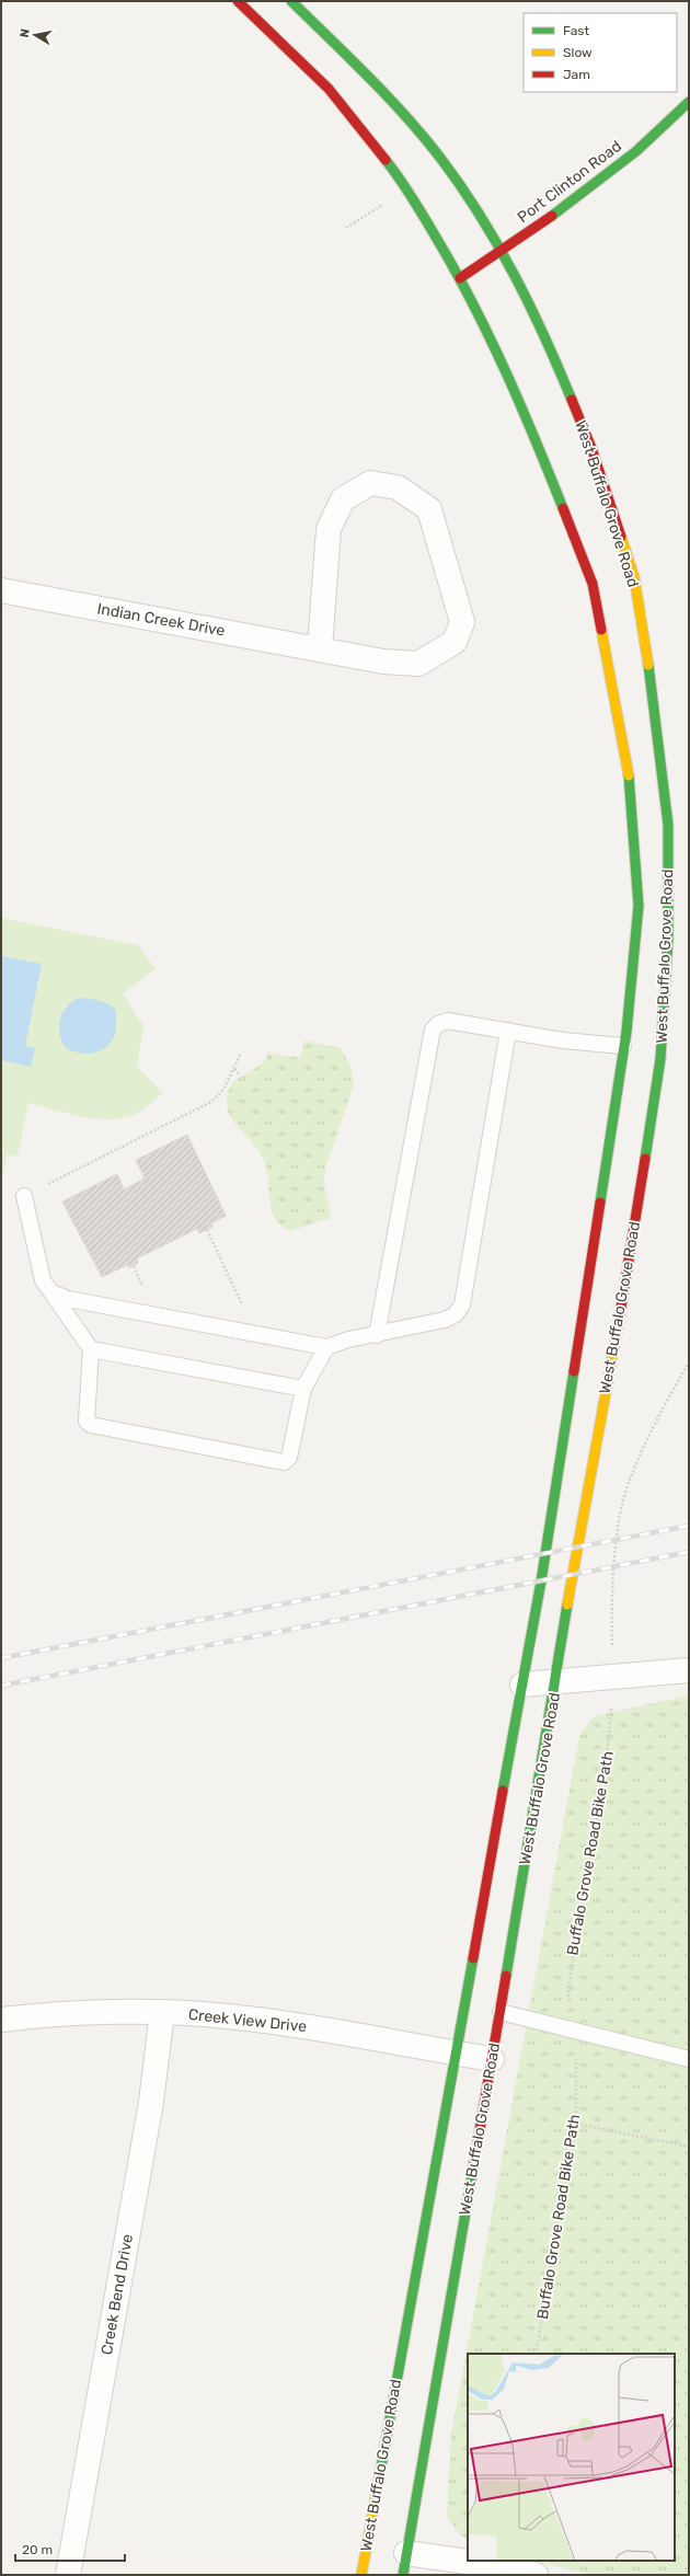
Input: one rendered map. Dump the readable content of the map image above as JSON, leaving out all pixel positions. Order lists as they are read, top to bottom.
{
  "streets": {
    "main road": ["Port Clinton Road", "West Buffalo Grove Road"],
    "street": ["Indian Creek Drive", "Creek View Drive", "Creek Bend Drive"],
    "path": ["Buffalo Grove Road Bike Path"]
  },
  "crossings": [
    ["Port Clinton Road", "West Buffalo Grove Road"],
    ["West Buffalo Grove Road", "Buffalo Grove Road Bike Path"],
    ["West Buffalo Grove Road", "Creek View Drive"],
    ["Creek View Drive", "Creek Bend Drive"]
  ],
  "legend": ["Fast", "Slow", "Jam"],
  "scale_bar": "20 m",
  "north": "left"
}
